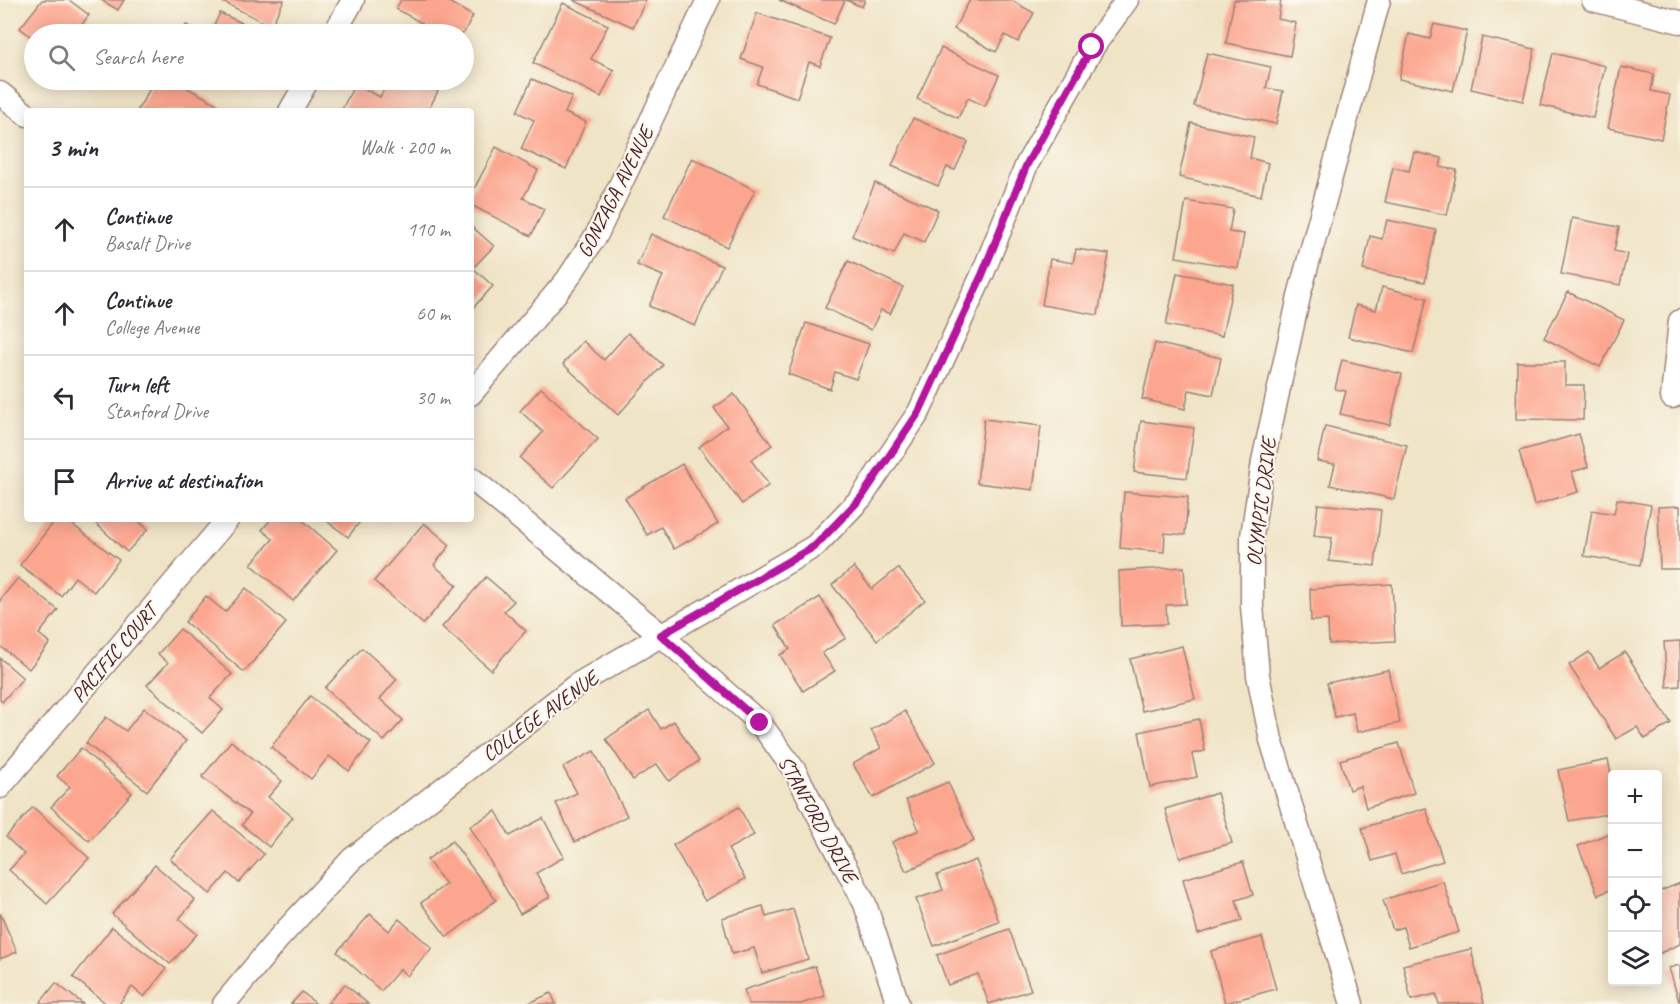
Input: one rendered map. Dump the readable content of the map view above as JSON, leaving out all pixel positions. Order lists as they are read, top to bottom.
{
  "streets": {
    "street": [
      "GONZAGA AVENUE",
      "OLYMPIC DRIVE",
      "PACIFIC COURT",
      "COLLEGE AVENUE",
      "STANFORD DRIVE"
    ]
  },
  "crossings": [
    ["COLLEGE AVENUE", "STANFORD DRIVE"]
  ],
  "page": {
    "search": "Search here",
    "heading": ["3 min", "Walk · 200 m"],
    "list": [
      ["Continue", "Basalt Drive", "110 m"],
      ["Continue", "College Avenue", "60 m"],
      ["Turn left", "Stanford Drive", "30 m"],
      "Arrive at destination"
    ],
    "map_buttons": ["+", "−"]
  }
}
